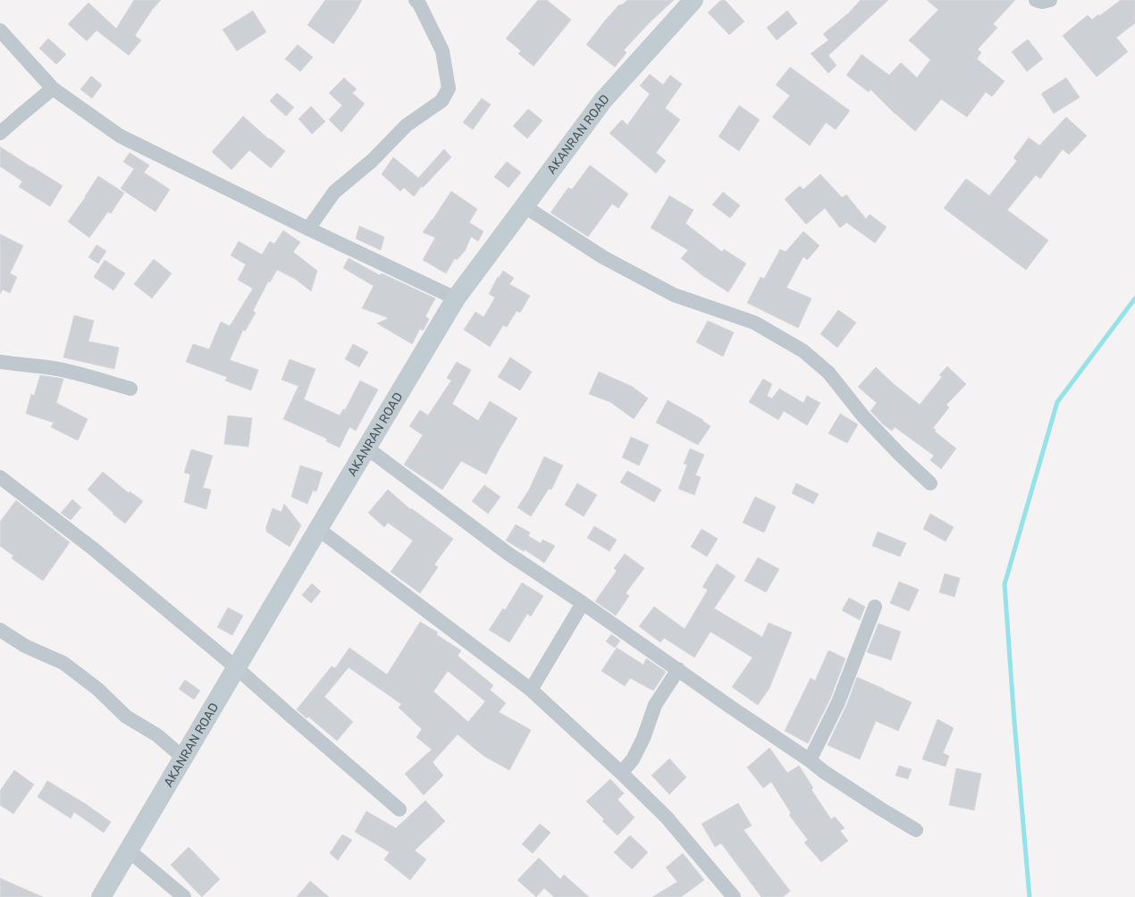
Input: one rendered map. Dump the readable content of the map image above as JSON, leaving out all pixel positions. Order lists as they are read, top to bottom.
{
  "streets": {
    "main road": ["AKANRAN ROAD"]
  }
}
